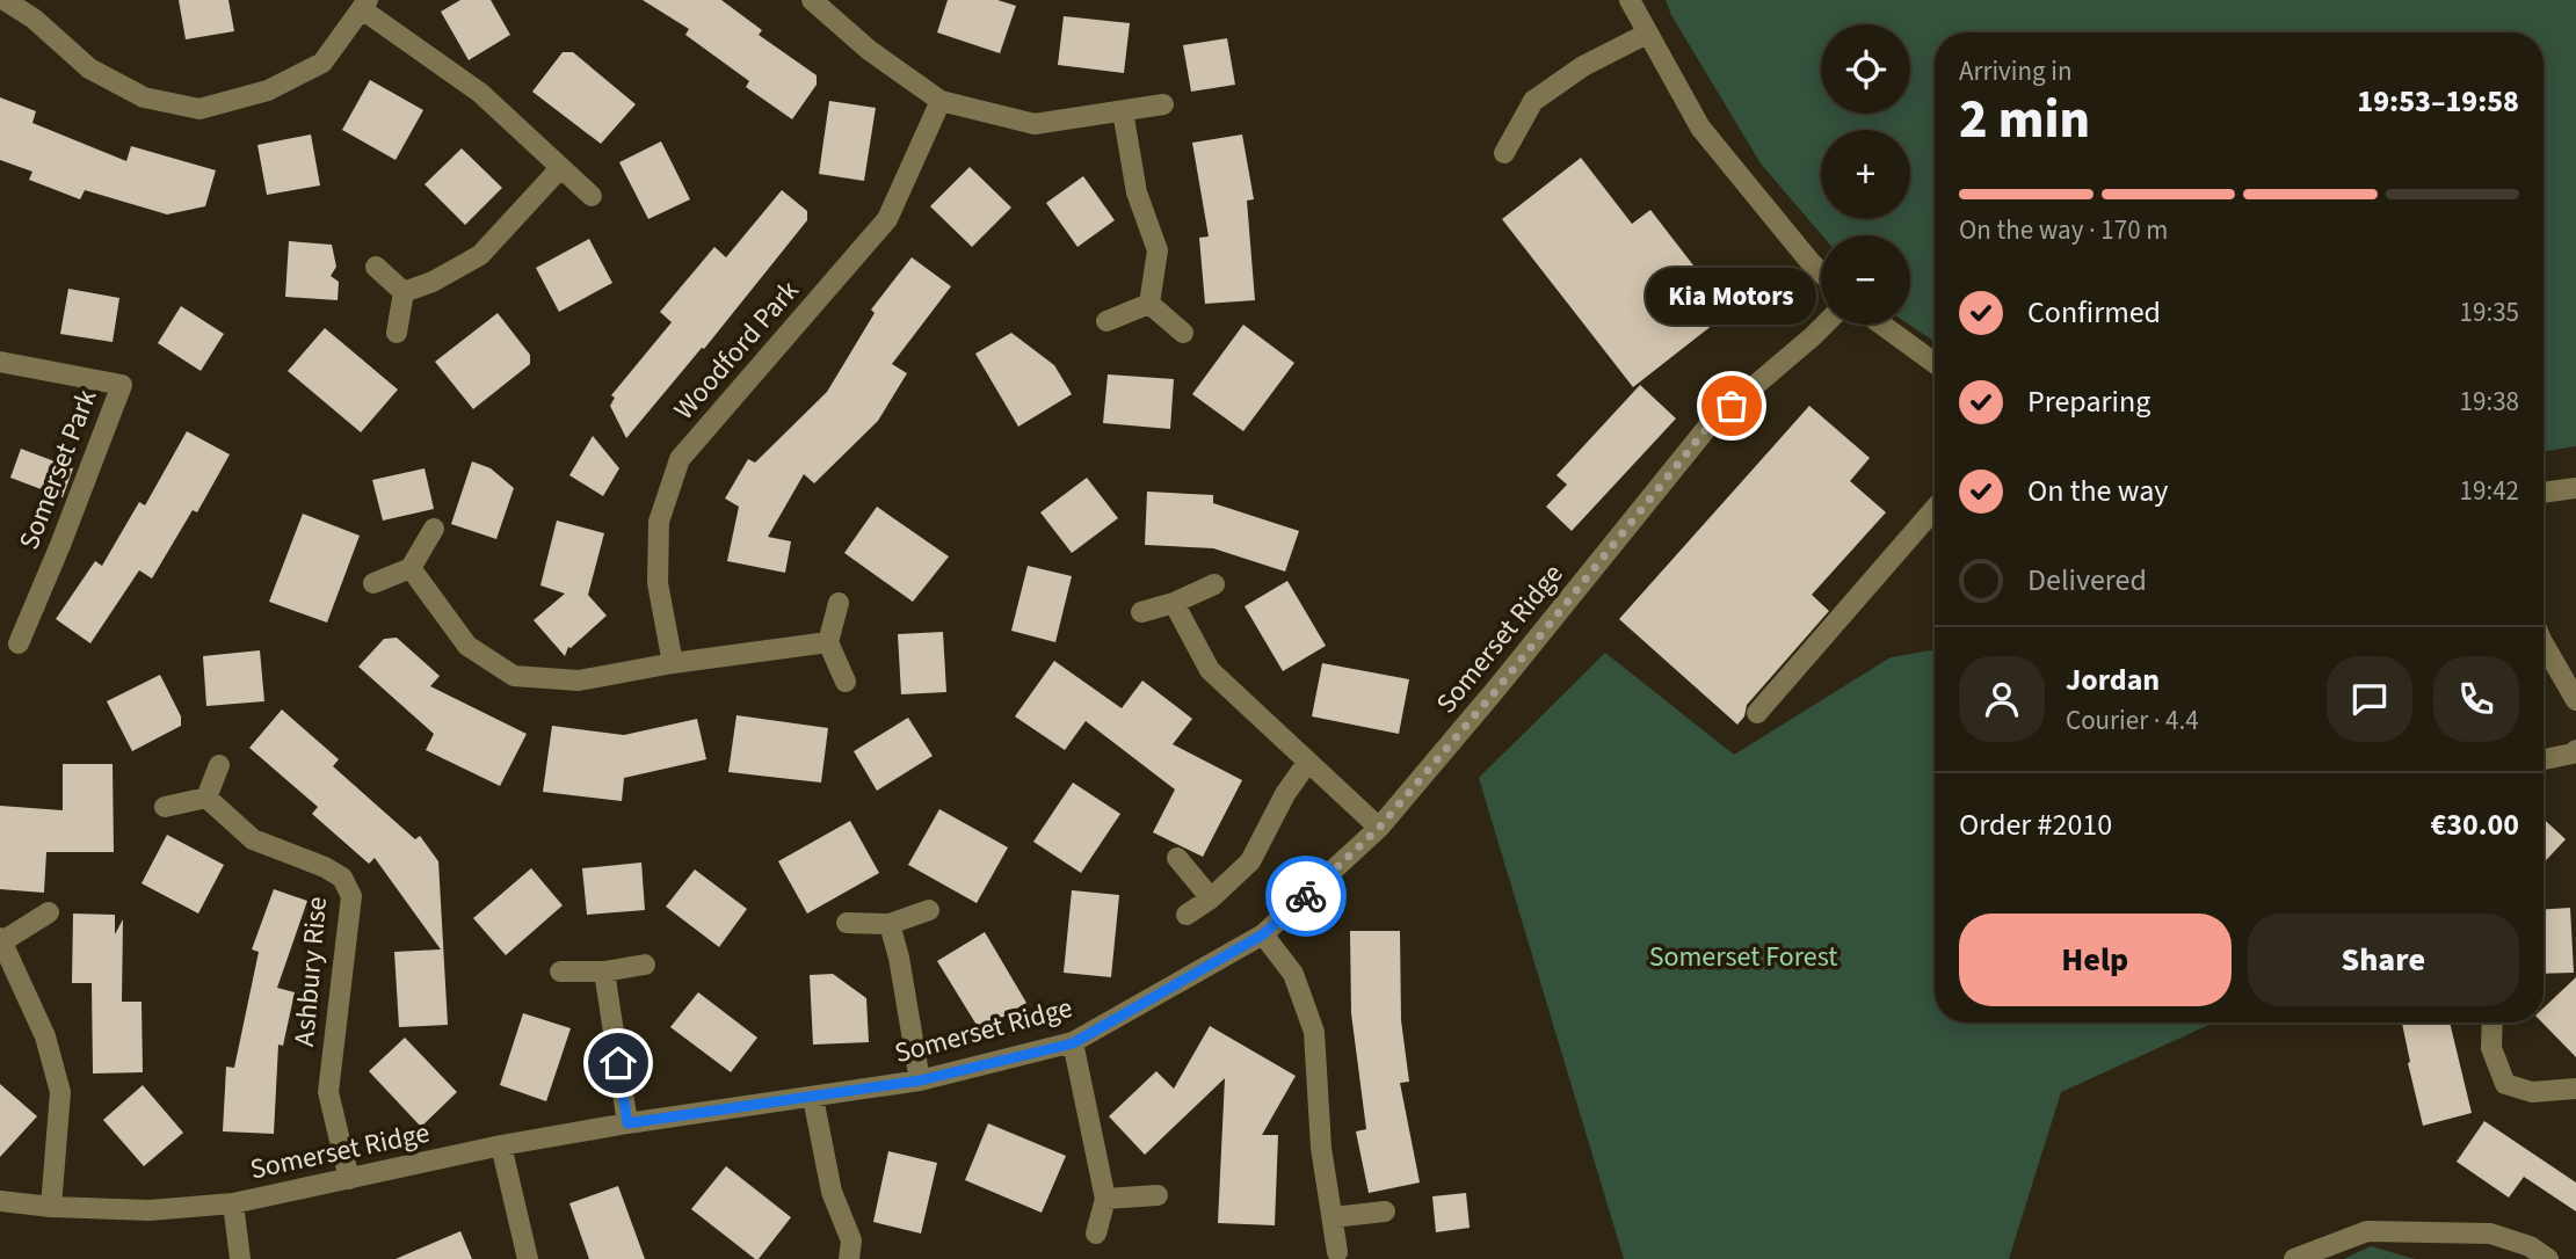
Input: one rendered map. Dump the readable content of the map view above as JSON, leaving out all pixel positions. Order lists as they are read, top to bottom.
{
  "streets": {
    "street": [
      "Woodford Park",
      "Somerset Park",
      "Somerset Ridge",
      "Ashbury Rise"
    ]
  },
  "crossings": [
    ["Somerset Ridge", "Ashbury Rise"]
  ],
  "parks": ["Somerset Forest"],
  "places": ["Kia Motors"],
  "page": {
    "map_buttons": ["+", "−"],
    "heading": ["2 min", "Arriving in", "19:53–19:58"],
    "panel": [
      "Jordan",
      "Courier · 4.4",
      "Order #2010",
      "€30.00"
    ],
    "bar": "On the way · 170 m",
    "bubble": "Kia Motors",
    "list": [
      ["Confirmed", "19:35"],
      ["Preparing", "19:38"],
      ["On the way", "19:42"],
      "Delivered"
    ],
    "buttons": ["Help", "Share"]
  }
}
